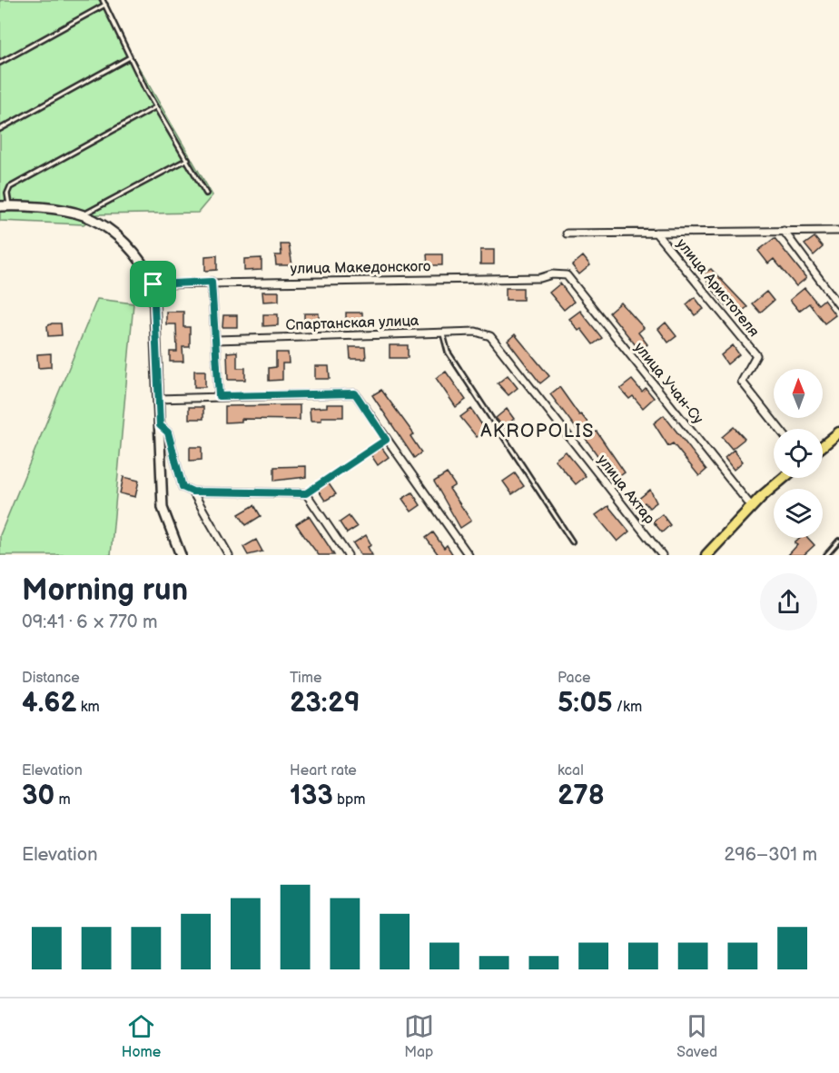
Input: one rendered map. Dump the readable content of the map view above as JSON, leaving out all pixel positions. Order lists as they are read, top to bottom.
{
  "streets": {
    "street": [
      "улица Македонского",
      "улица Аристотеля",
      "Спартанская улица",
      "улица Учан-Су",
      "улица Ахтар"
    ]
  },
  "crossings": [
    ["улица Македонского", "улица Учан-Су"],
    ["Спартанская улица", "улица Ахтар"]
  ],
  "districts": ["AKROPOLIS"],
  "north": "top",
  "page": {
    "heading": ["Morning run", "09:41 · 6 × 770 m"],
    "stats": [
      ["Distance", "4.62 km"],
      ["Time", "23:29"],
      ["Pace", "5:05 /km"],
      ["Elevation", "30 m"],
      ["Heart rate", "133 bpm"],
      ["kcal", "278"]
    ],
    "chart": ["Elevation", "296–301 m"],
    "tabs": ["Home", "Map", "Saved"]
  }
}
